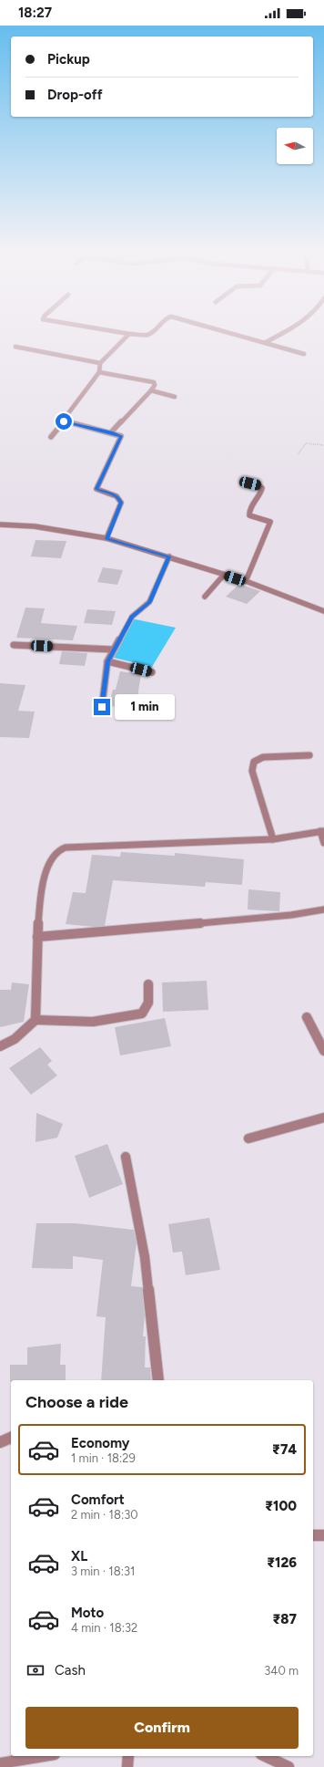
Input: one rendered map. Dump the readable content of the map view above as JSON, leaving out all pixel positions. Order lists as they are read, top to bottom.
{
  "north": "left",
  "page": {
    "status": "18:27",
    "banner": ["Pickup", "Drop-off"],
    "bubble": "1 min",
    "heading": "Choose a ride",
    "list": [
      {
        "name": "Economy",
        "note": "1 min · 18:29",
        "value": "₹74"
      },
      {
        "name": "Comfort",
        "note": "2 min · 18:30",
        "value": "₹100"
      },
      {
        "name": "XL",
        "note": "3 min · 18:31",
        "value": "₹126"
      },
      {
        "name": "Moto",
        "note": "4 min · 18:32",
        "value": "₹87"
      }
    ],
    "pay": ["Cash", "340 m"],
    "buttons": "Confirm"
  }
}
